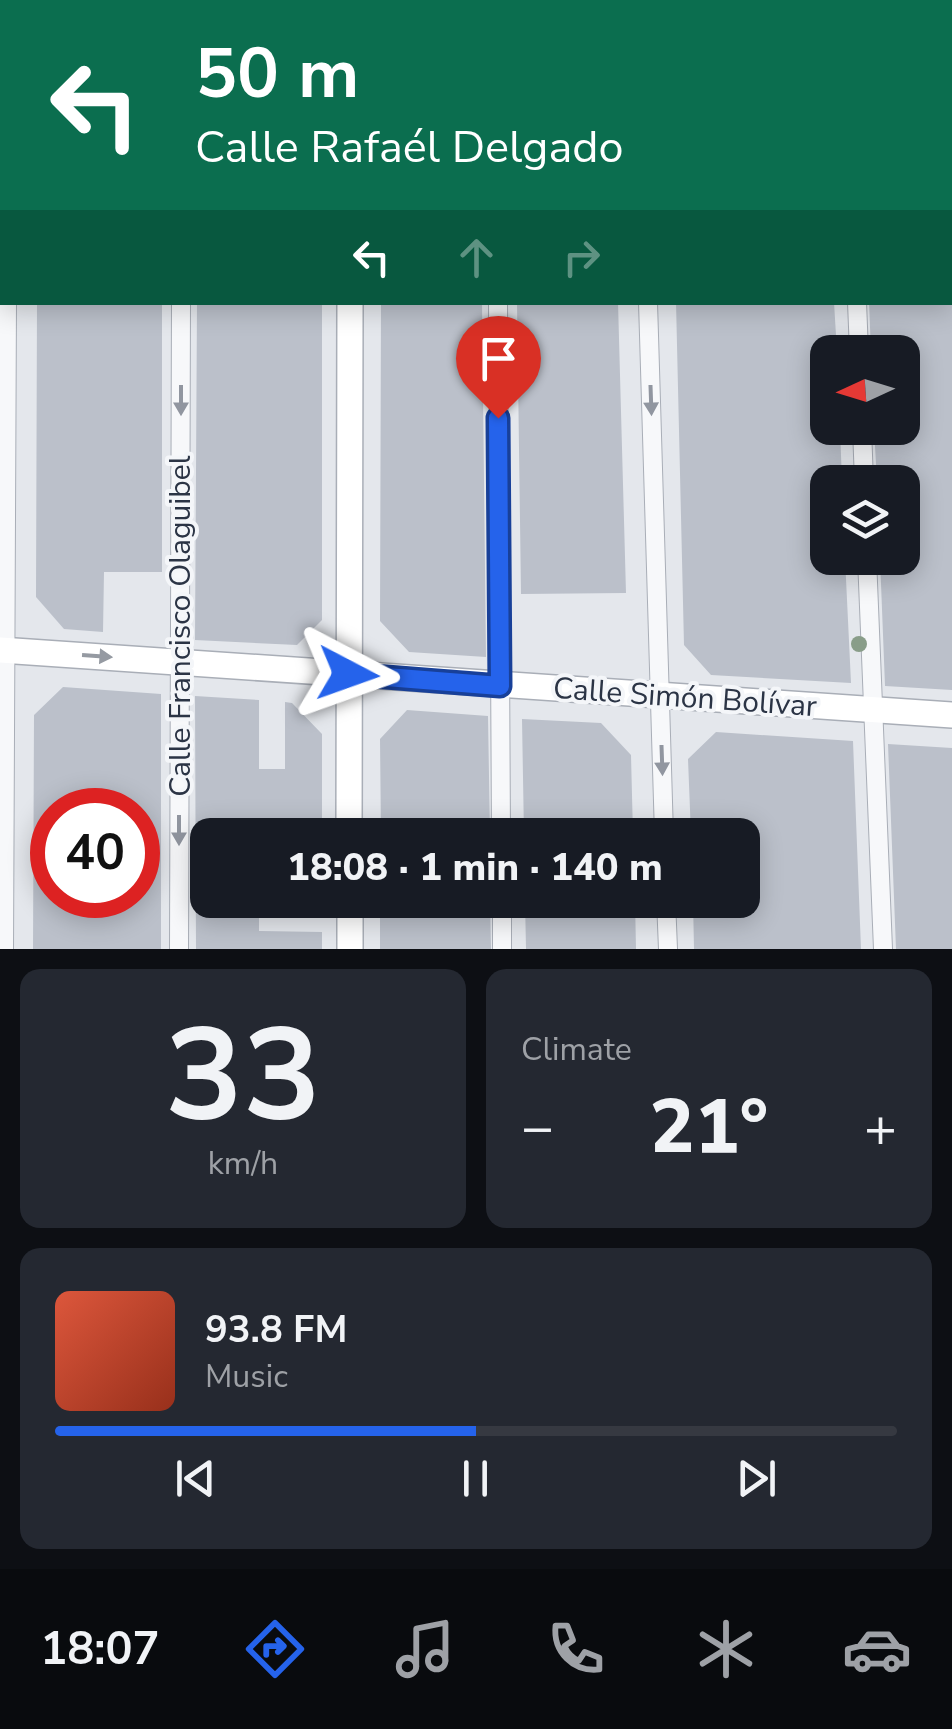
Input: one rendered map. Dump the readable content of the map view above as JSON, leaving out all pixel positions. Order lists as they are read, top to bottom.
{
  "streets": {
    "street": ["Calle Francisco Olaguibel", "Calle Simón Bolívar"]
  },
  "crossings": [
    ["Calle Francisco Olaguibel", "Calle Simón Bolívar"]
  ],
  "one_way": ["Calle Francisco Olaguibel"],
  "north": "left",
  "page": {
    "turn": ["50 m", "Calle Rafaél Delgado"],
    "limit": "40",
    "trip": "18:08 · 1 min · 140 m",
    "tile": [
      ["33", "km/h"],
      "Climate"
    ],
    "heat": ["−", "21°", "+"],
    "song": ["93.8 FM", "Music"],
    "tabs": "18:07"
  }
}
